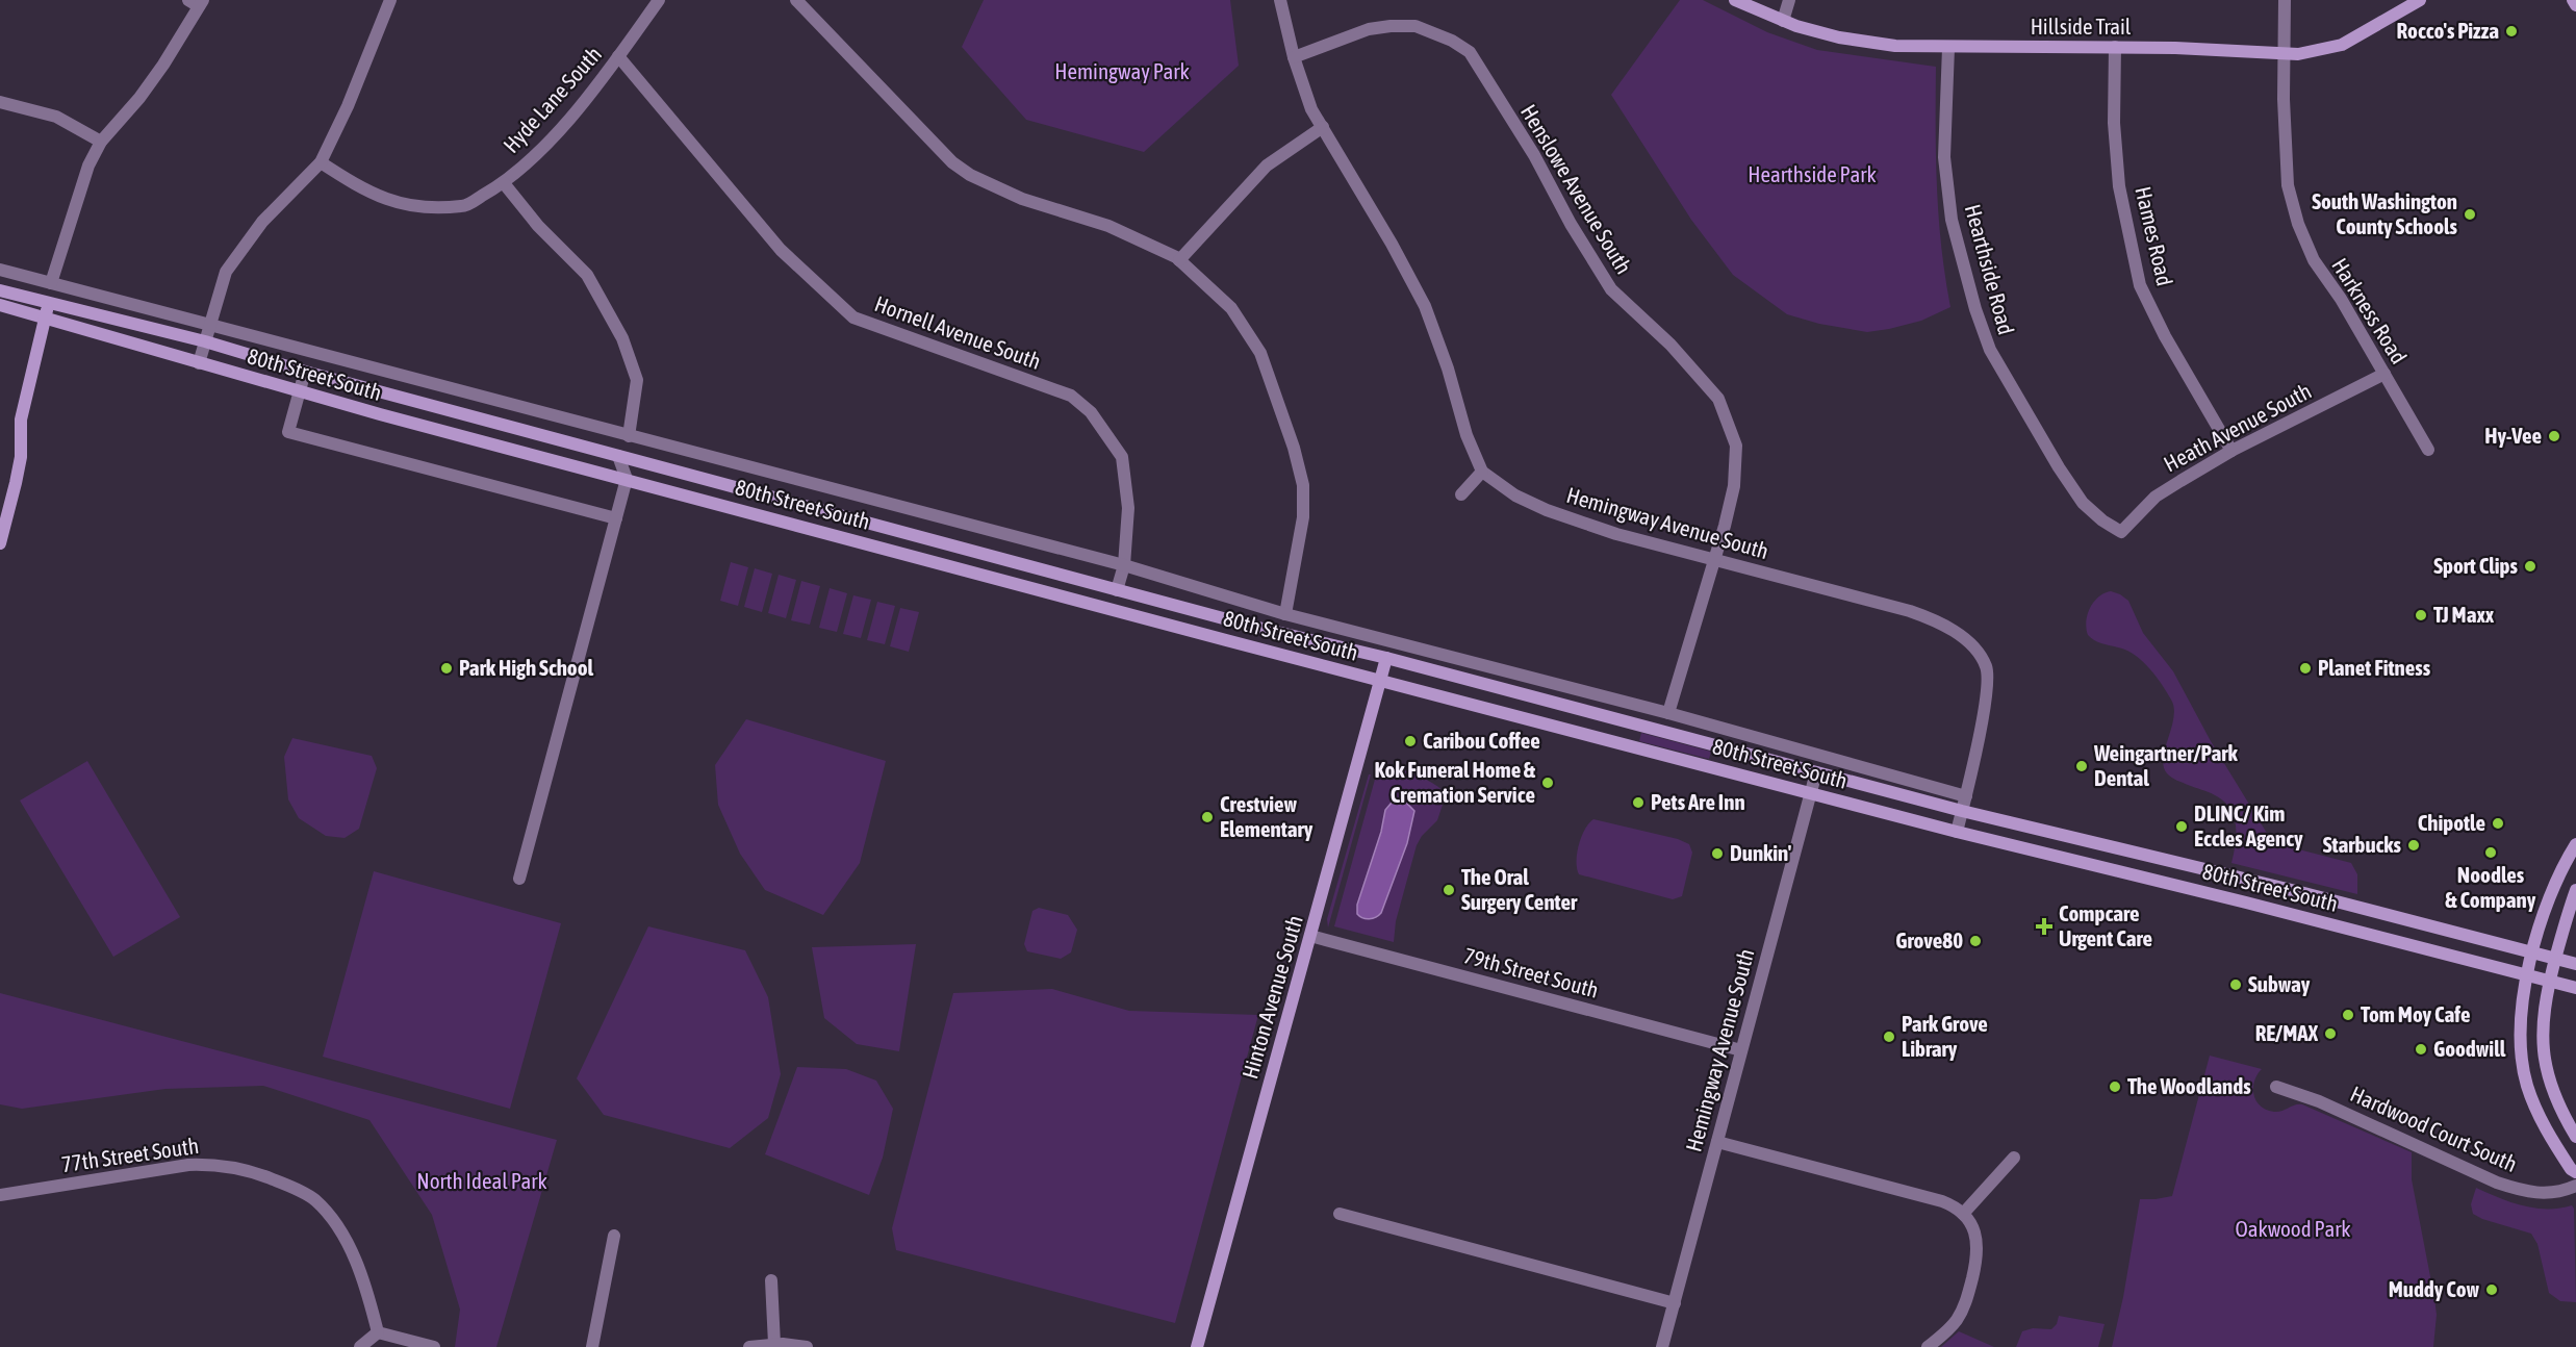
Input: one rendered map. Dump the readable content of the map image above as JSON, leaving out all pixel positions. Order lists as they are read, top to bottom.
{
  "streets": {
    "main road": ["Hillside Trail", "80th Street South", "Hinton Avenue South"],
    "street": [
      "Hyde Lane South",
      "Henslowe Avenue South",
      "Hames Road",
      "Hearthside Road",
      "Harkness Road",
      "Hornell Avenue South",
      "Heath Avenue South",
      "Hemingway Avenue South",
      "79th Street South",
      "Hardwood Court South",
      "77th Street South"
    ]
  },
  "crossings": [
    ["Hillside Trail", "Hames Road"],
    ["Hillside Trail", "Hearthside Road"],
    ["Hillside Trail", "Harkness Road"],
    ["Hyde Lane South", "Hornell Avenue South"],
    ["Henslowe Avenue South", "80th Street South"],
    ["Henslowe Avenue South", "Hemingway Avenue South"],
    ["Hames Road", "Heath Avenue South"],
    ["Hearthside Road", "Heath Avenue South"],
    ["Harkness Road", "Heath Avenue South"],
    ["Hornell Avenue South", "80th Street South"],
    ["80th Street South", "Hemingway Avenue South"],
    ["80th Street South", "Hinton Avenue South"],
    ["Hemingway Avenue South", "79th Street South"],
    ["79th Street South", "Hinton Avenue South"]
  ],
  "parks": [
    "Hemingway Park",
    "Hearthside Park",
    "North Ideal Park",
    "Oakwood Park"
  ],
  "places": {
    "other": [
      "Rocco's Pizza",
      "South Washington County Schools",
      "Hy-Vee",
      "Sport Clips",
      "TJ Maxx",
      "Park High School",
      "Planet Fitness",
      "Caribou Coffee",
      "Weingartner/Park Dental",
      "Kok Funeral Home & Cremation Service",
      "Pets Are Inn",
      "Crestview Elementary",
      "Chipotle",
      "DLINC/ Kim Eccles Agency",
      "Starbucks",
      "Noodles & Company",
      "Dunkin'",
      "The Oral Surgery Center",
      "Grove80",
      "Subway",
      "Tom Moy Cafe",
      "RE/MAX",
      "Park Grove Library",
      "Goodwill",
      "The Woodlands",
      "Muddy Cow"
    ],
    "health": ["Compcare Urgent Care"]
  }
}
